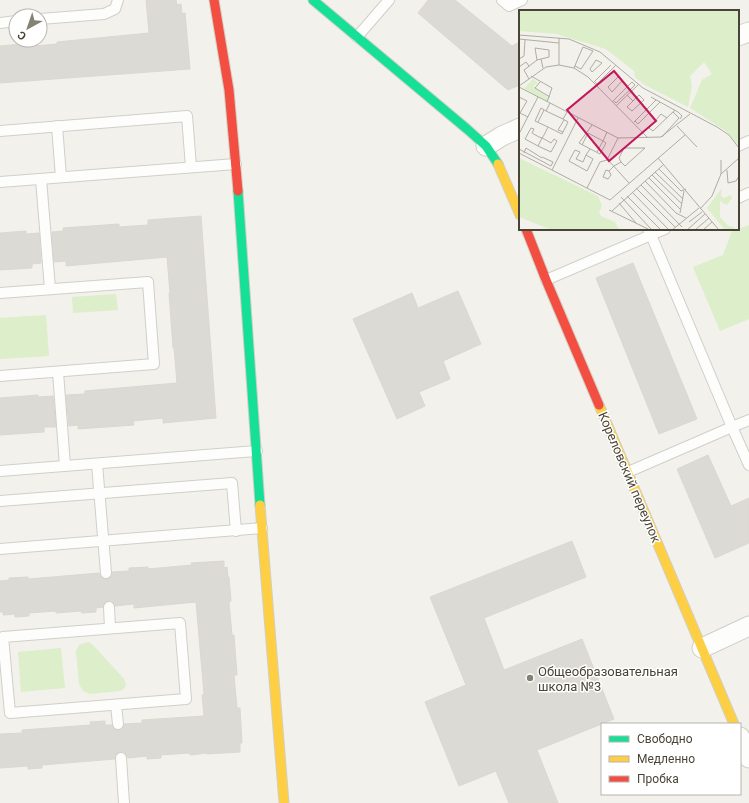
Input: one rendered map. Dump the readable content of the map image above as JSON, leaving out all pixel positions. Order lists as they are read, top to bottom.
{
  "streets": {
    "street": ["Кореловский переулок"]
  },
  "places": ["Общеобразовательная школа №3"],
  "legend": ["Свободно", "Медленно", "Пробка"],
  "north": "bottom left"
}
